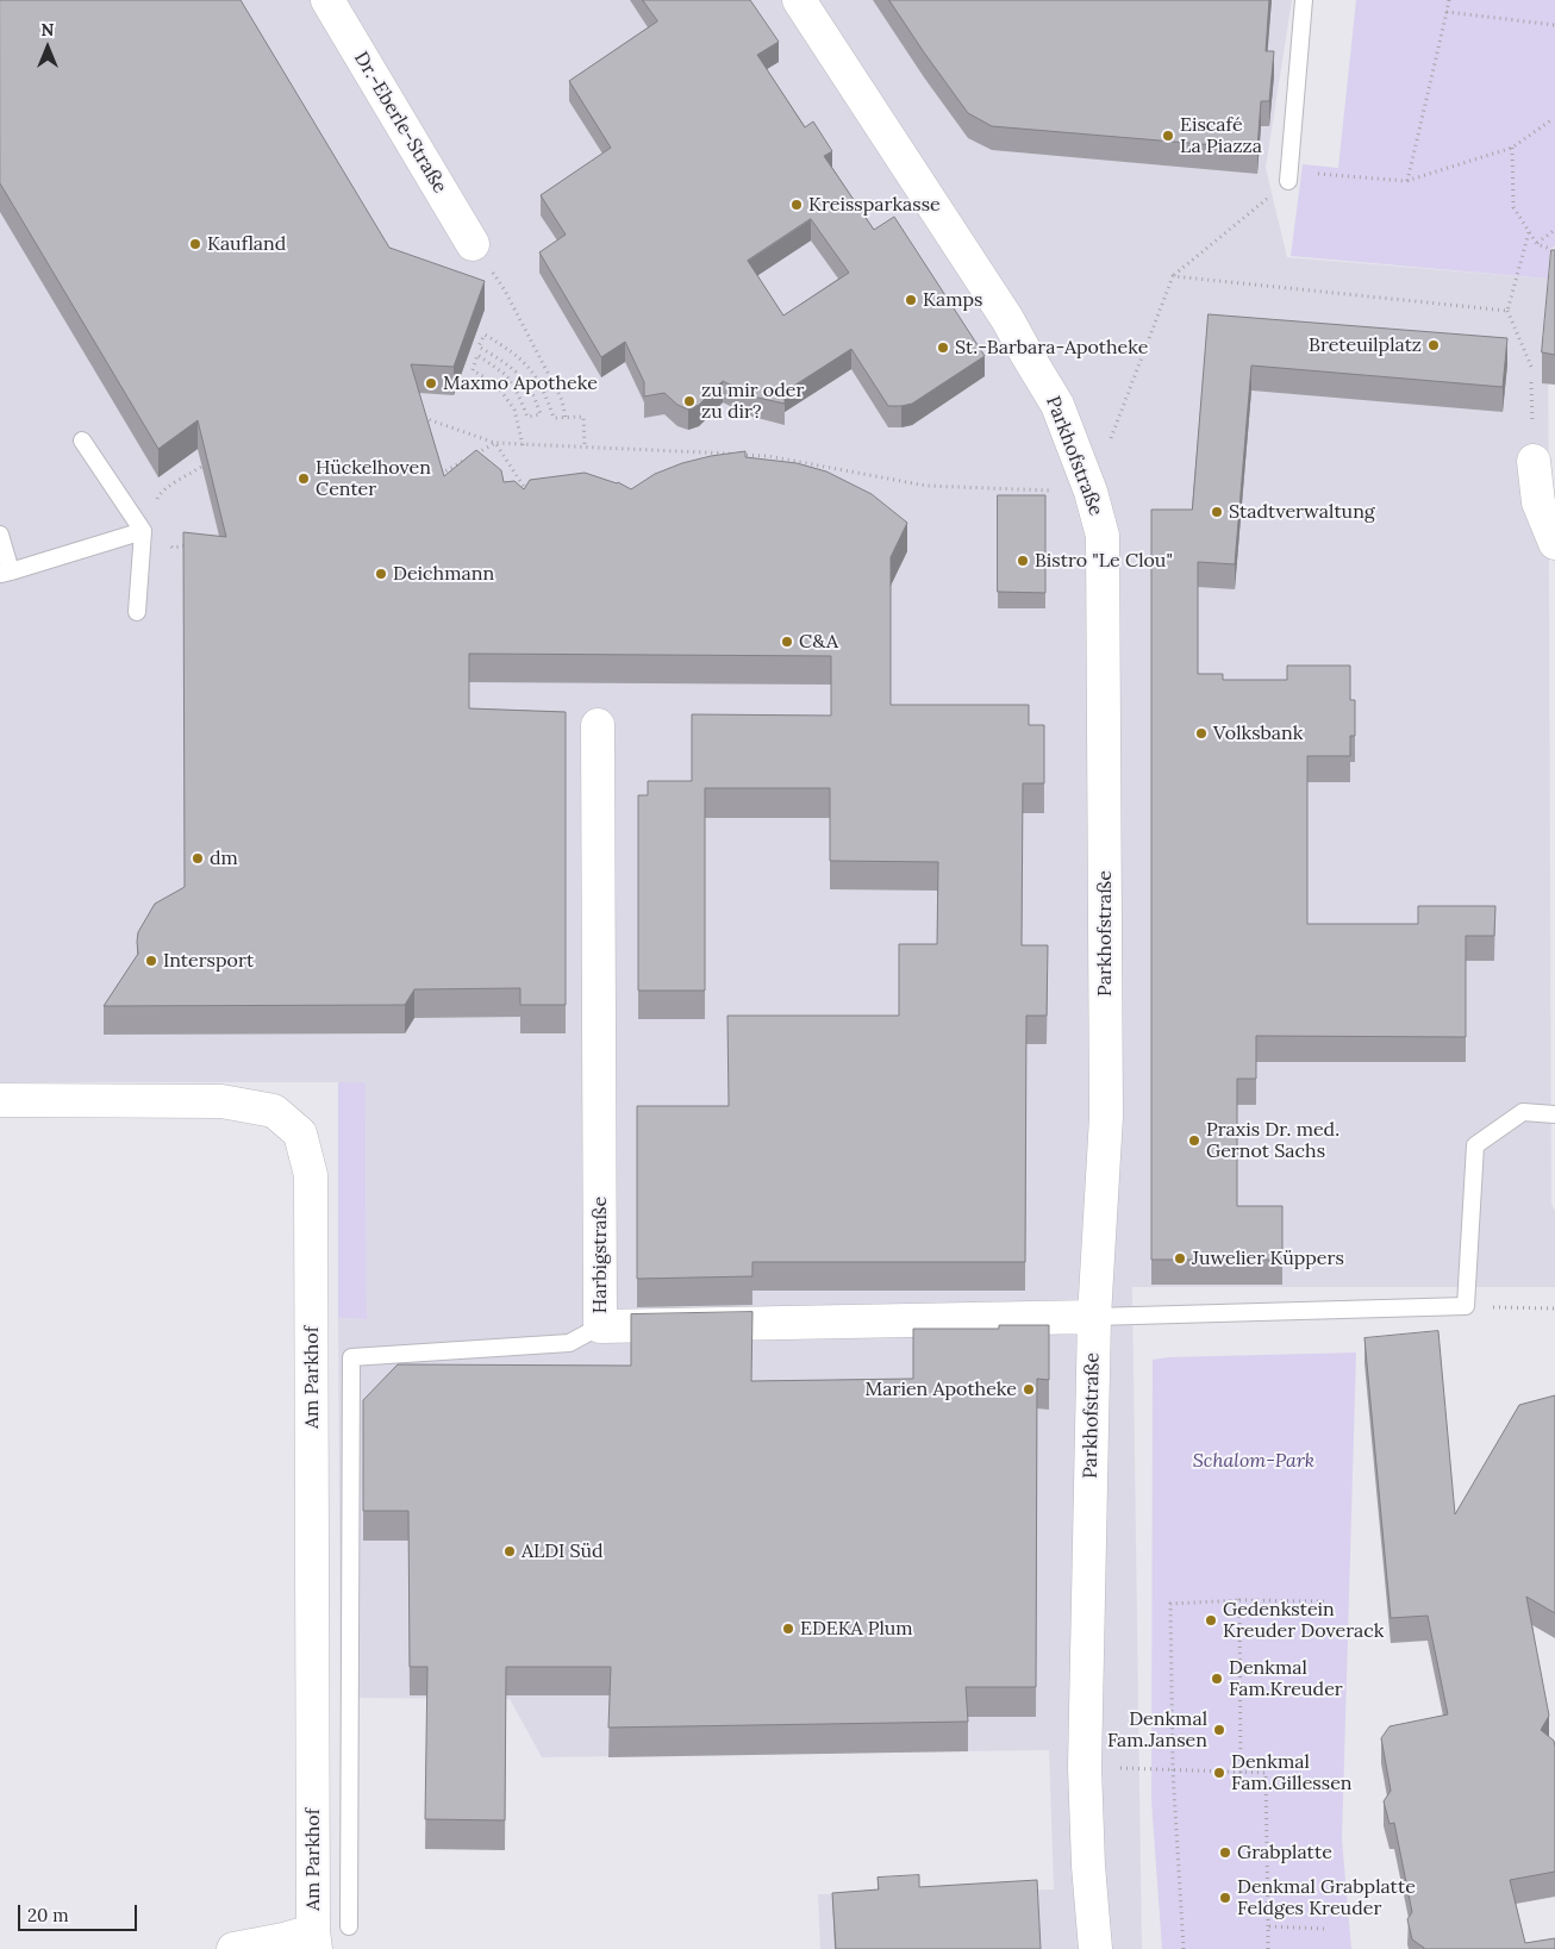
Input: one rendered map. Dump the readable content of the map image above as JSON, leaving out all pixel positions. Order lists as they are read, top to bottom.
{
  "streets": {
    "street": [
      "Dr.-Eberle-Straße",
      "Parkhofstraße",
      "Harbigstraße",
      "Am Parkhof"
    ]
  },
  "crossings": [
    ["Parkhofstraße", "Harbigstraße"]
  ],
  "parks": ["Schalom-Park"],
  "places": [
    "Eiscafé La Piazza",
    "Kreissparkasse",
    "Kaufland",
    "Kamps",
    "Breteuilplatz",
    "St.-Barbara-Apotheke",
    "Maxmo Apotheke",
    "zu mir oder zu dir?",
    "Hückelhoven Center",
    "Stadtverwaltung",
    "Bistro \"Le Clou\"",
    "Deichmann",
    "C&A",
    "Volksbank",
    "dm",
    "Intersport",
    "Praxis Dr. med. Gernot Sachs",
    "Juwelier Küppers",
    "Marien Apotheke",
    "ALDI Süd",
    "Gedenkstein Kreuder Doverack",
    "EDEKA Plum",
    "Denkmal Fam.Kreuder",
    "Denkmal Fam.Jansen",
    "Denkmal Fam.Gillessen",
    "Grabplatte",
    "Denkmal Grabplatte Feldges Kreuder"
  ],
  "scale_bar": "20 m",
  "north": "top"
}
